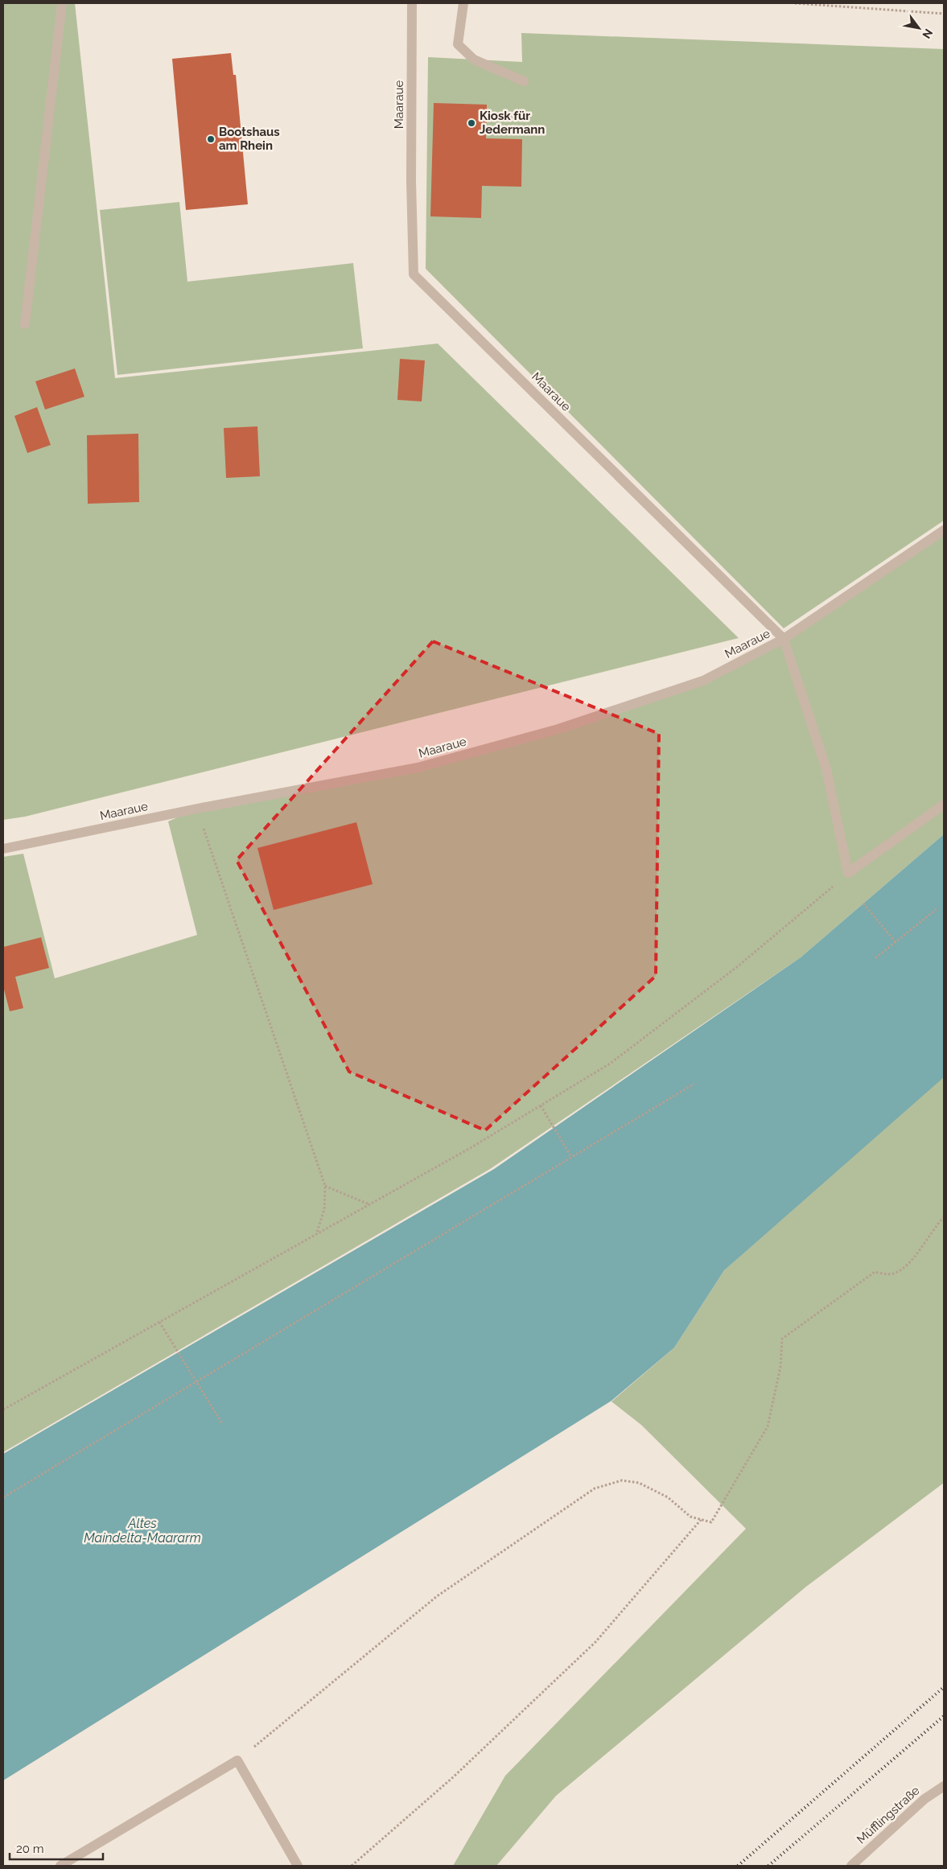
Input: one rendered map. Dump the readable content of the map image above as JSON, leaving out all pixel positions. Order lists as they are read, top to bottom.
{
  "streets": {
    "street": ["Maaraue", "Müfflingstraße"]
  },
  "water": ["Altes Maindelta-Maararm"],
  "places": ["Kiosk für Jedermann", "Bootshaus am Rhein"],
  "scale_bar": "20 m",
  "north": "bottom right"
}
